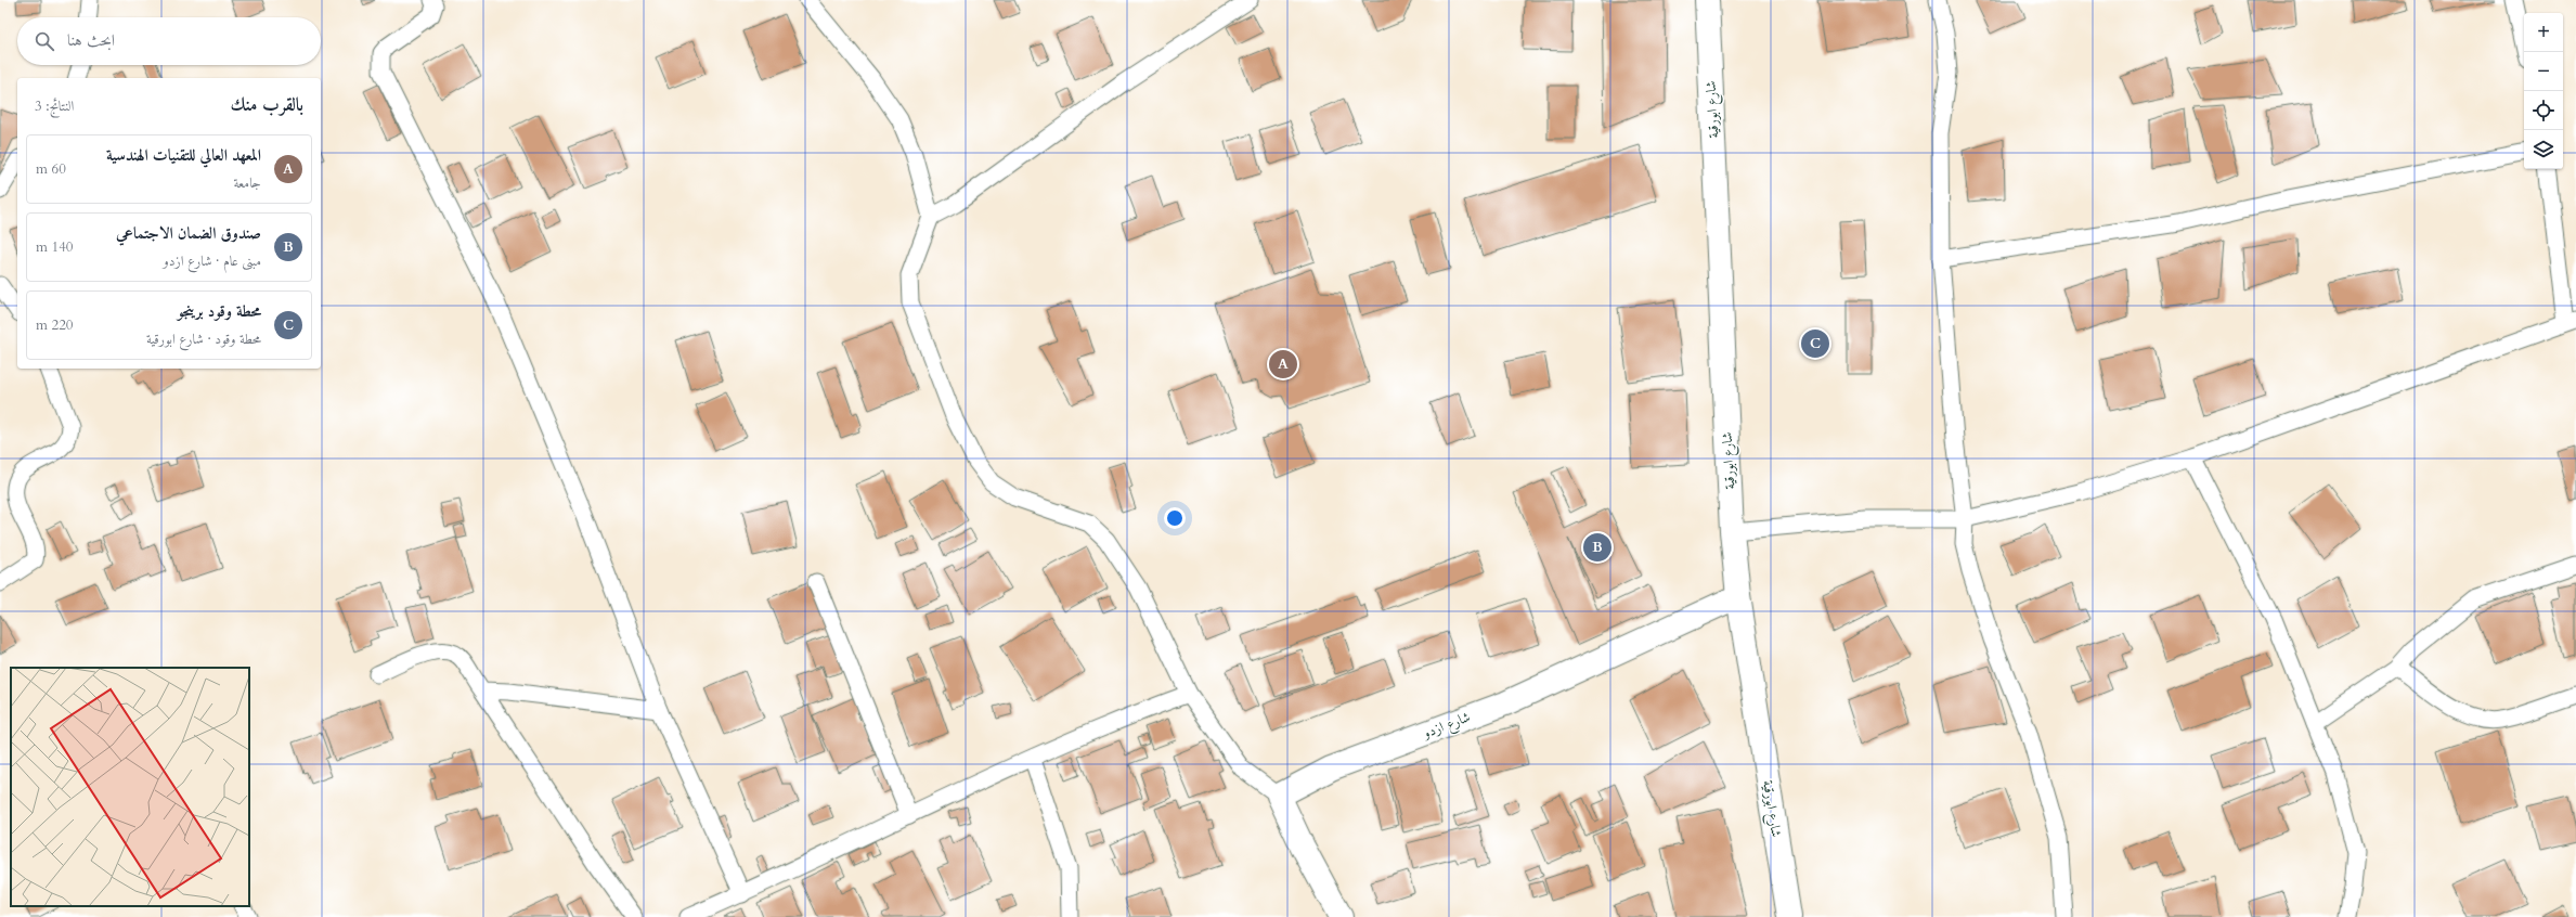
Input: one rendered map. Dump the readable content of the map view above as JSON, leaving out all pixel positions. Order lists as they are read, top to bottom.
{
  "streets": {
    "main road": ["شارع ابورقية", "شارع ازدو"]
  },
  "crossings": [
    ["شارع ابورقية", "شارع ازدو"]
  ],
  "page": {
    "map_buttons": ["+", "−"],
    "search": "ابحث هنا",
    "heading": ["بالقرب منك", "النتائج: 3"],
    "list": [
      {
        "mark": "A",
        "name": "المعهد العالي للتقنيات الهندسية",
        "note": "جامعة",
        "value": "60 m"
      },
      {
        "mark": "B",
        "name": "صندوق الضمان الاجتماعي",
        "note": "مبنى عام · شارع ازدو",
        "value": "140 m"
      },
      {
        "mark": "C",
        "name": "محطة وقود برينجو",
        "note": "محطة وقود · شارع ابورقية",
        "value": "220 m"
      }
    ],
    "pins": ["C", "A", "B"]
  }
}
